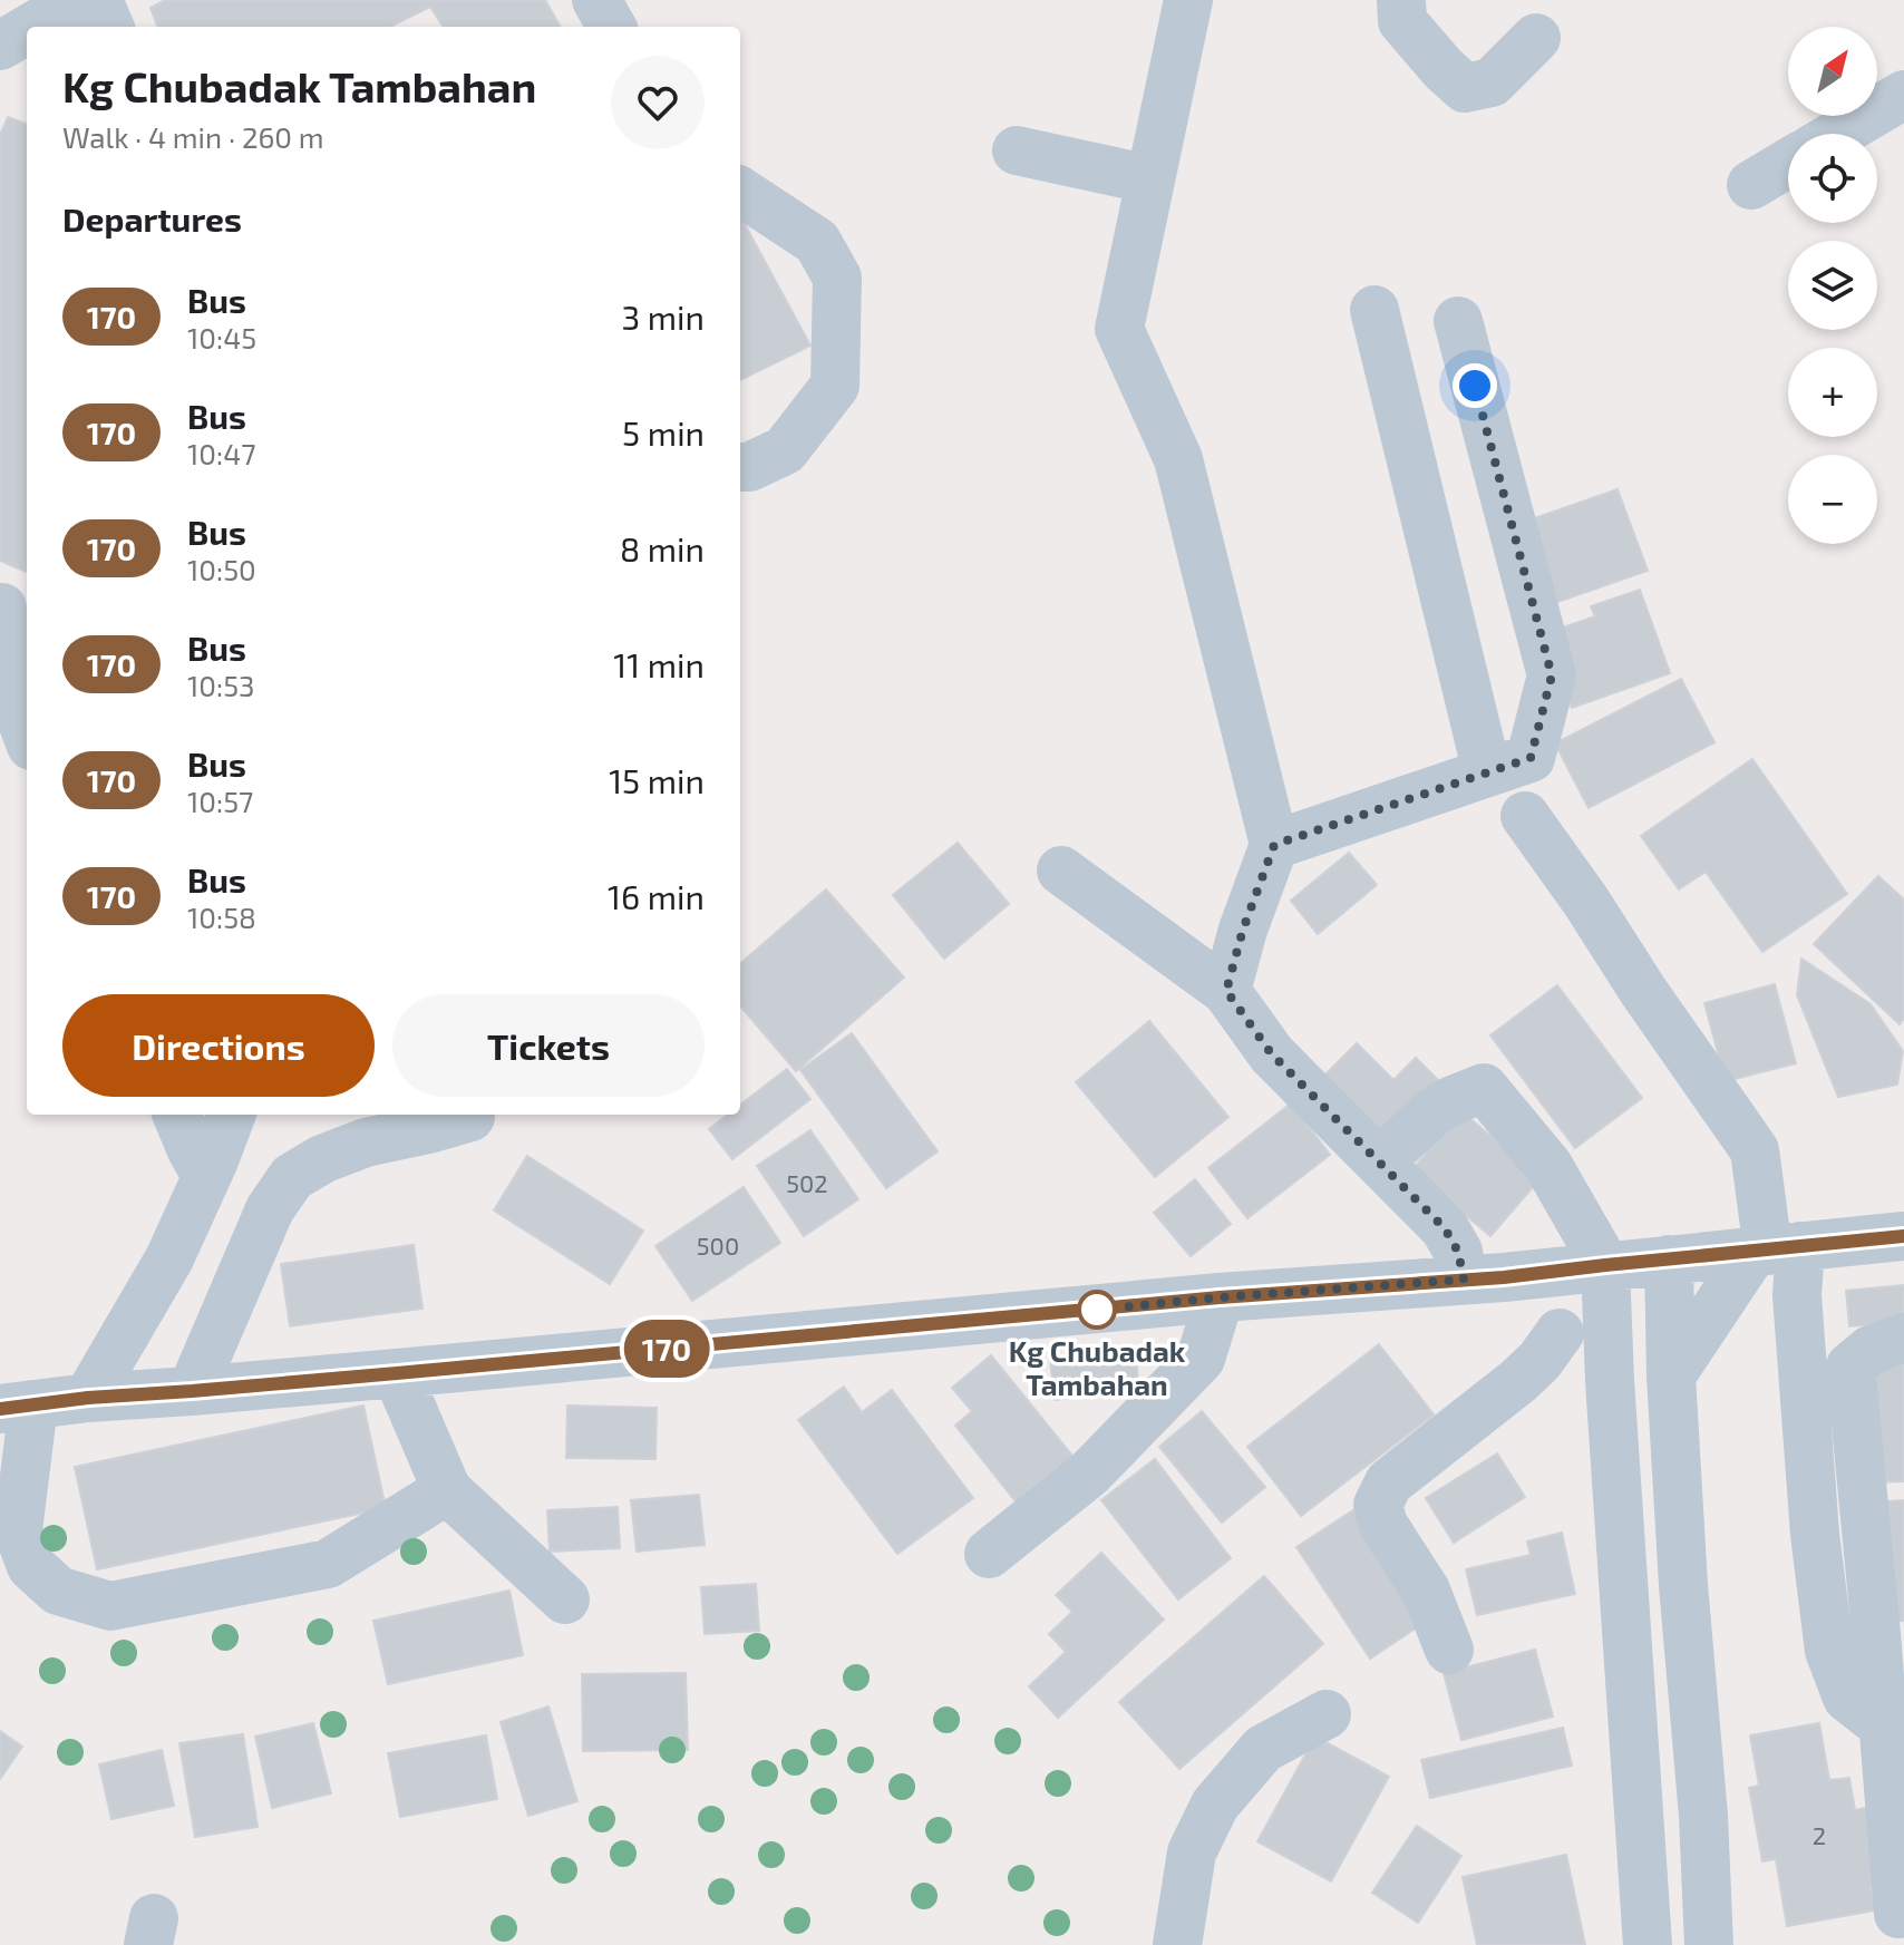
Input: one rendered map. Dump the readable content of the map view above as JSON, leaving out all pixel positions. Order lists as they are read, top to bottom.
{
  "places": ["Kg Chubadak Tambahan"],
  "lines": ["bus line 170"],
  "house_numbers": ["502", "500", "2"],
  "north": "top right",
  "page": {
    "on_map": "170",
    "map_buttons": ["+", "−"],
    "heading": [
      ["Kg Chubadak Tambahan", "Walk · 4 min · 260 m"],
      "Departures"
    ],
    "list": [
      {
        "mark": "170",
        "name": "Bus",
        "note": "10:45",
        "value": "3 min"
      },
      {
        "mark": "170",
        "name": "Bus",
        "note": "10:47",
        "value": "5 min"
      },
      {
        "mark": "170",
        "name": "Bus",
        "note": "10:50",
        "value": "8 min"
      },
      {
        "mark": "170",
        "name": "Bus",
        "note": "10:53",
        "value": "11 min"
      },
      {
        "mark": "170",
        "name": "Bus",
        "note": "10:57",
        "value": "15 min"
      },
      {
        "mark": "170",
        "name": "Bus",
        "note": "10:58",
        "value": "16 min"
      }
    ],
    "buttons": ["Directions", "Tickets"]
  }
}
